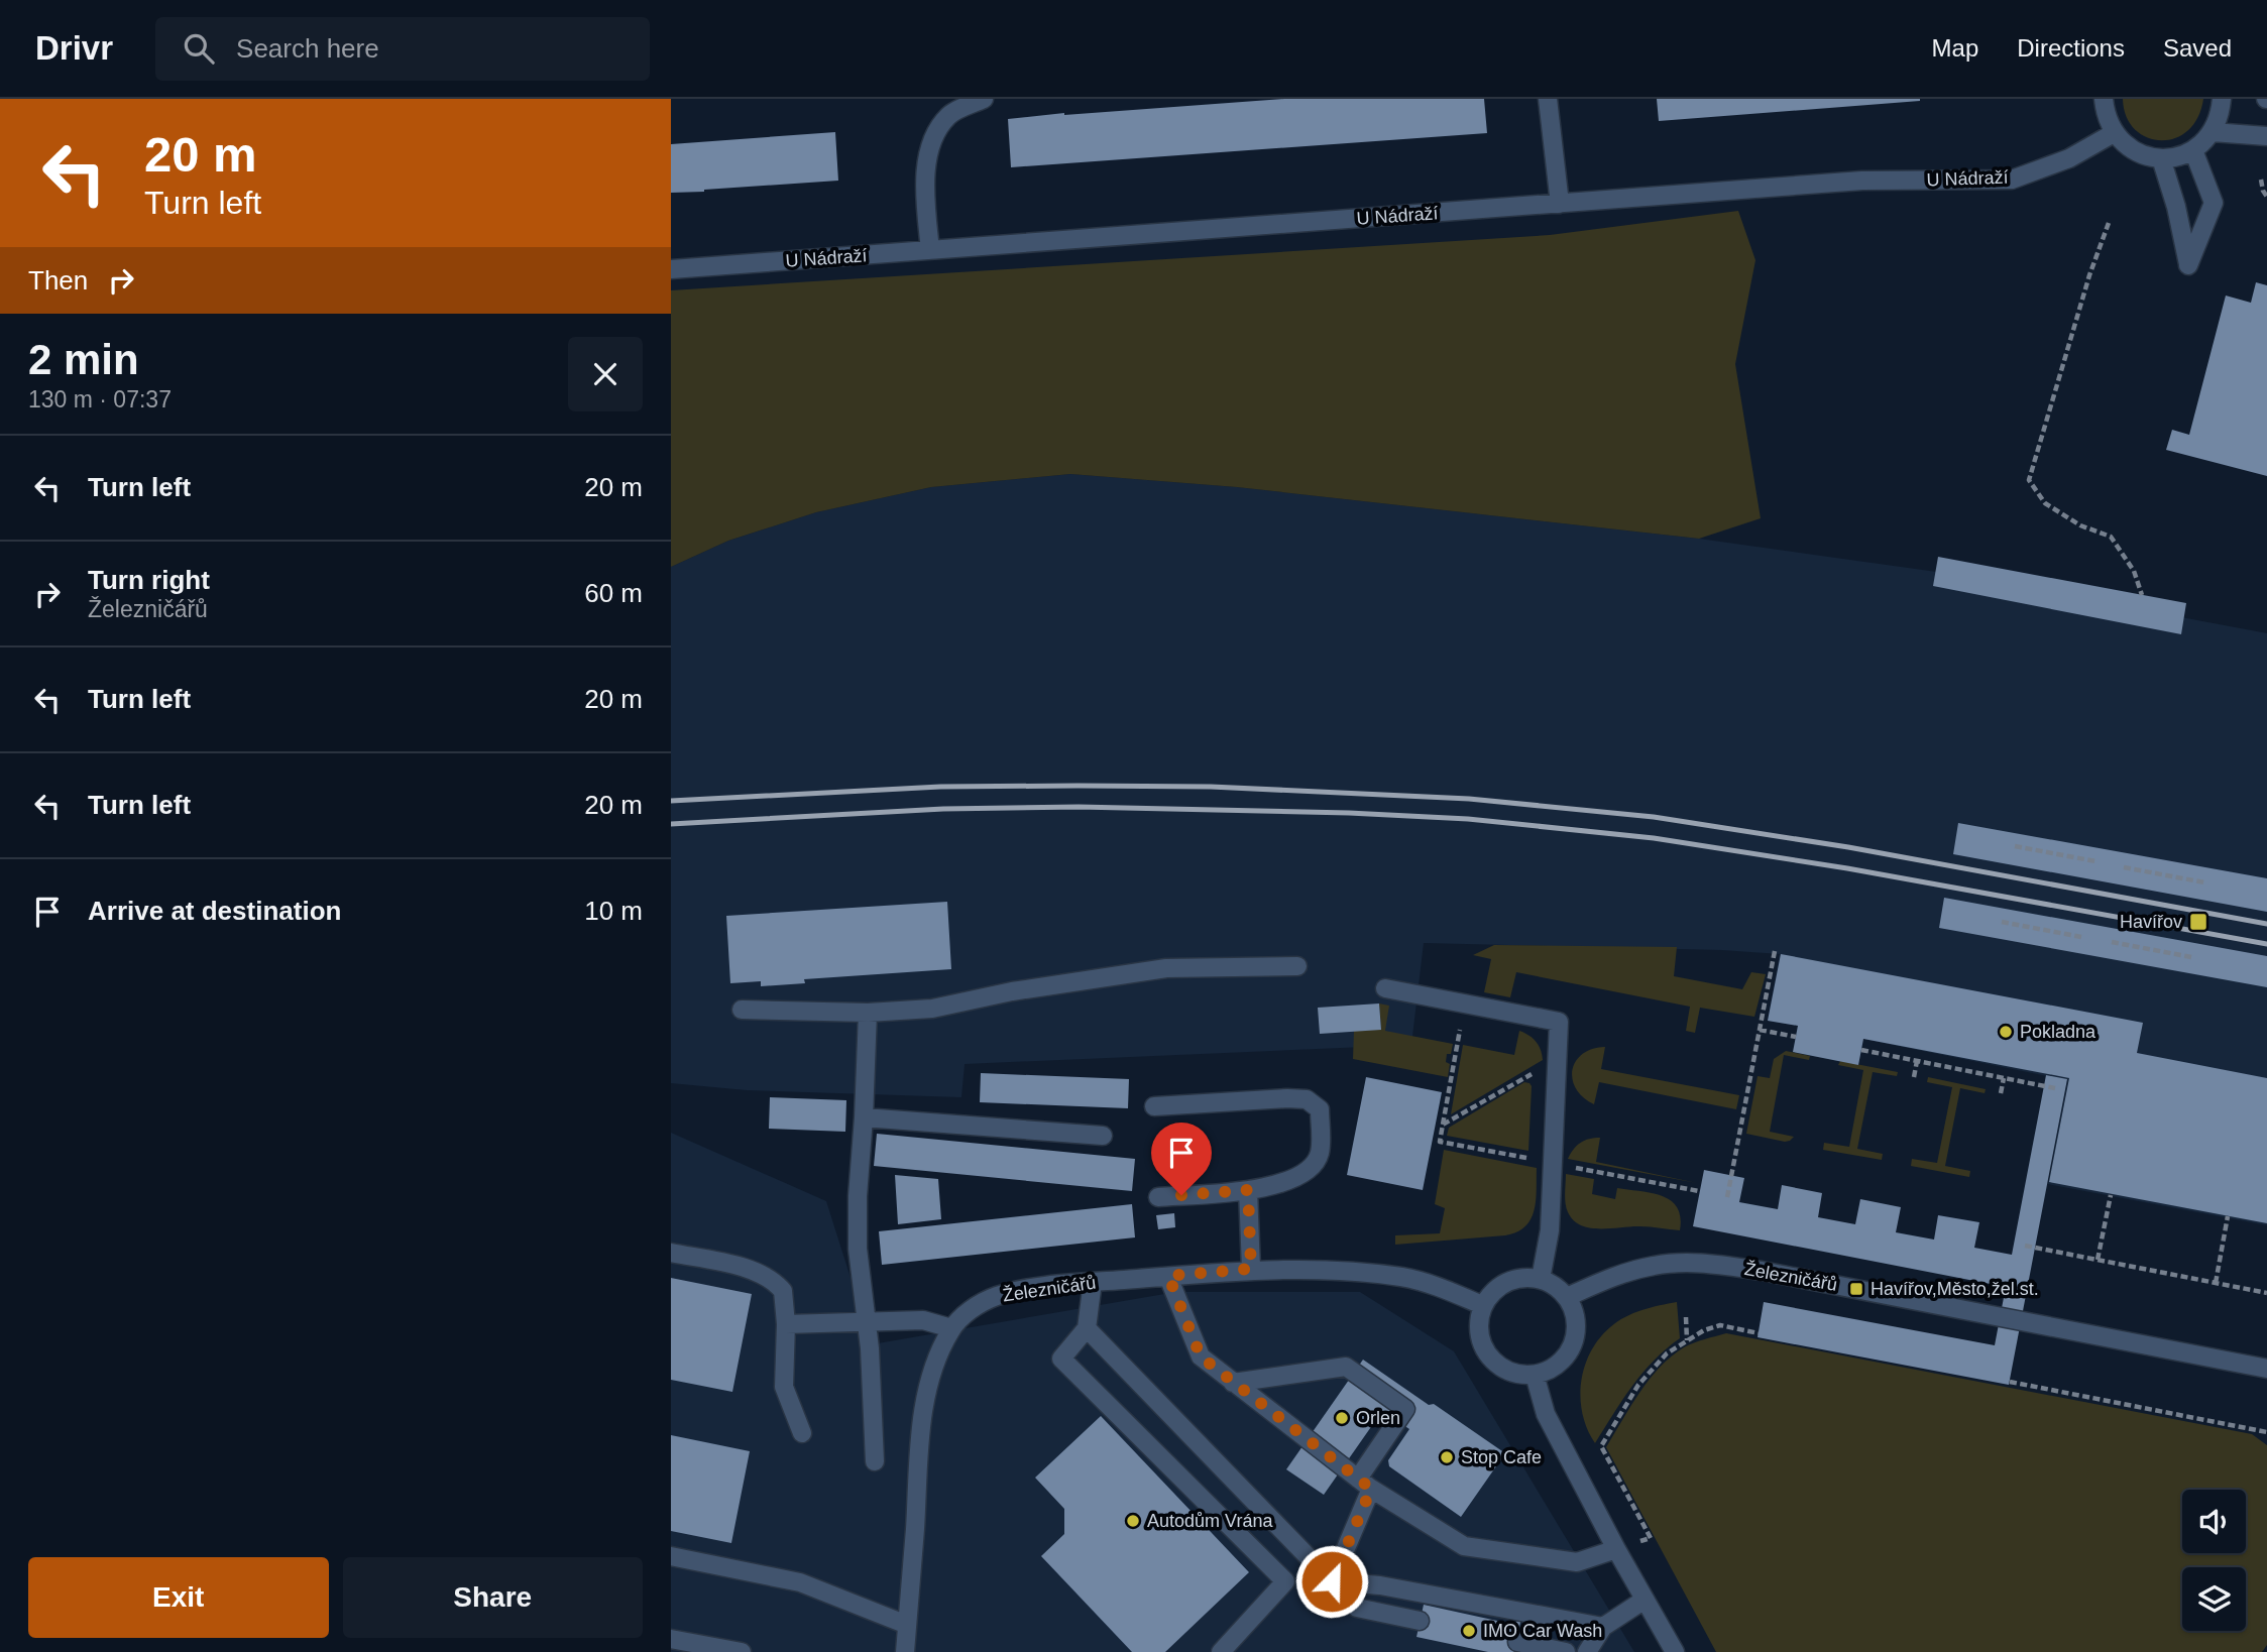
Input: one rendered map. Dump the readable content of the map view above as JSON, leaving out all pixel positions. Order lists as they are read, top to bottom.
{
  "streets": {
    "street": ["U Nádraží", "Železničářů"]
  },
  "places": {
    "transit": ["Havířov", "Havířov,Město,žel.st."],
    "other": [
      "Pokladna",
      "Orlen",
      "Stop Cafe",
      "Autodům Vrána",
      "IMO Car Wash"
    ]
  },
  "page": {
    "header": "Drivr",
    "search": "Search here",
    "nav": ["Map", "Directions", "Saved"],
    "turn": ["20 m", "Turn left"],
    "then": "Then",
    "heading": ["2 min", "130 m · 07:37"],
    "list": [
      {
        "name": "Turn left",
        "value": "20 m"
      },
      {
        "name": "Turn right",
        "note": "Železničářů",
        "value": "60 m"
      },
      {
        "name": "Turn left",
        "value": "20 m"
      },
      {
        "name": "Turn left",
        "value": "20 m"
      },
      {
        "name": "Arrive at destination",
        "value": "10 m"
      }
    ],
    "buttons": ["Exit", "Share"]
  }
}
